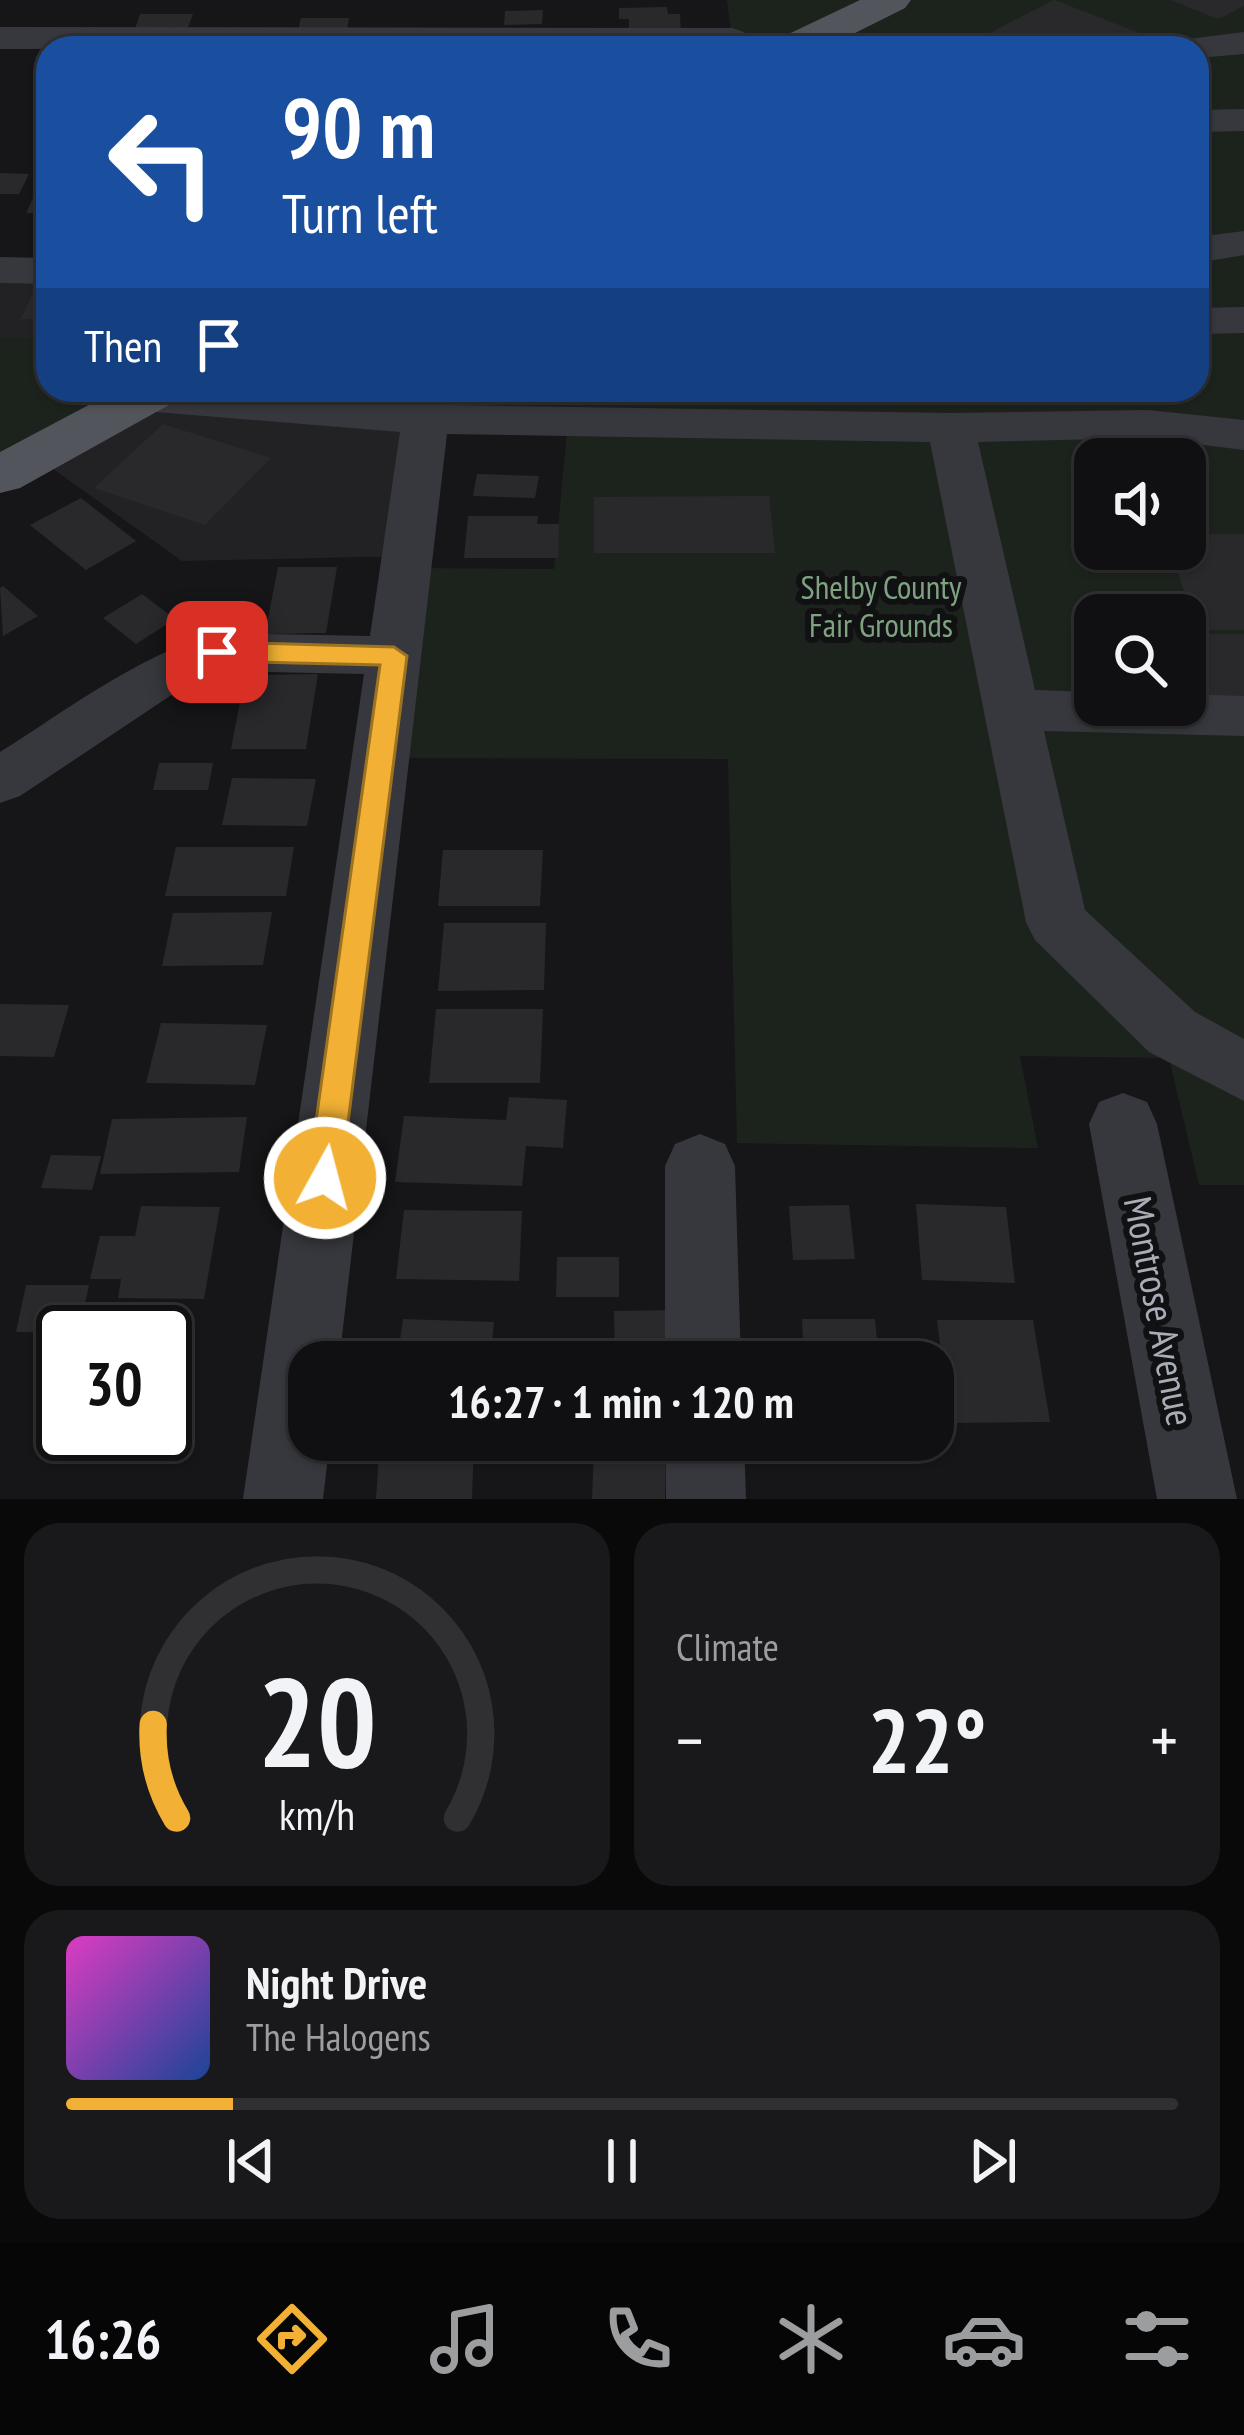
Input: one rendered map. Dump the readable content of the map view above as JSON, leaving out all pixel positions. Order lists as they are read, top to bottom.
{
  "streets": {
    "street": ["Montrose Avenue"]
  },
  "parks": ["Shelby County Fair Grounds"],
  "page": {
    "turn": ["90 m", "Turn left"],
    "then": "Then",
    "limit": "30",
    "trip": "16:27 · 1 min · 120 m",
    "tile": "Climate",
    "heat": ["−", "22°", "+"],
    "song": ["Night Drive", "The Halogens"],
    "tabs": "16:26",
    "gauge": ["20", "km/h"]
  }
}
